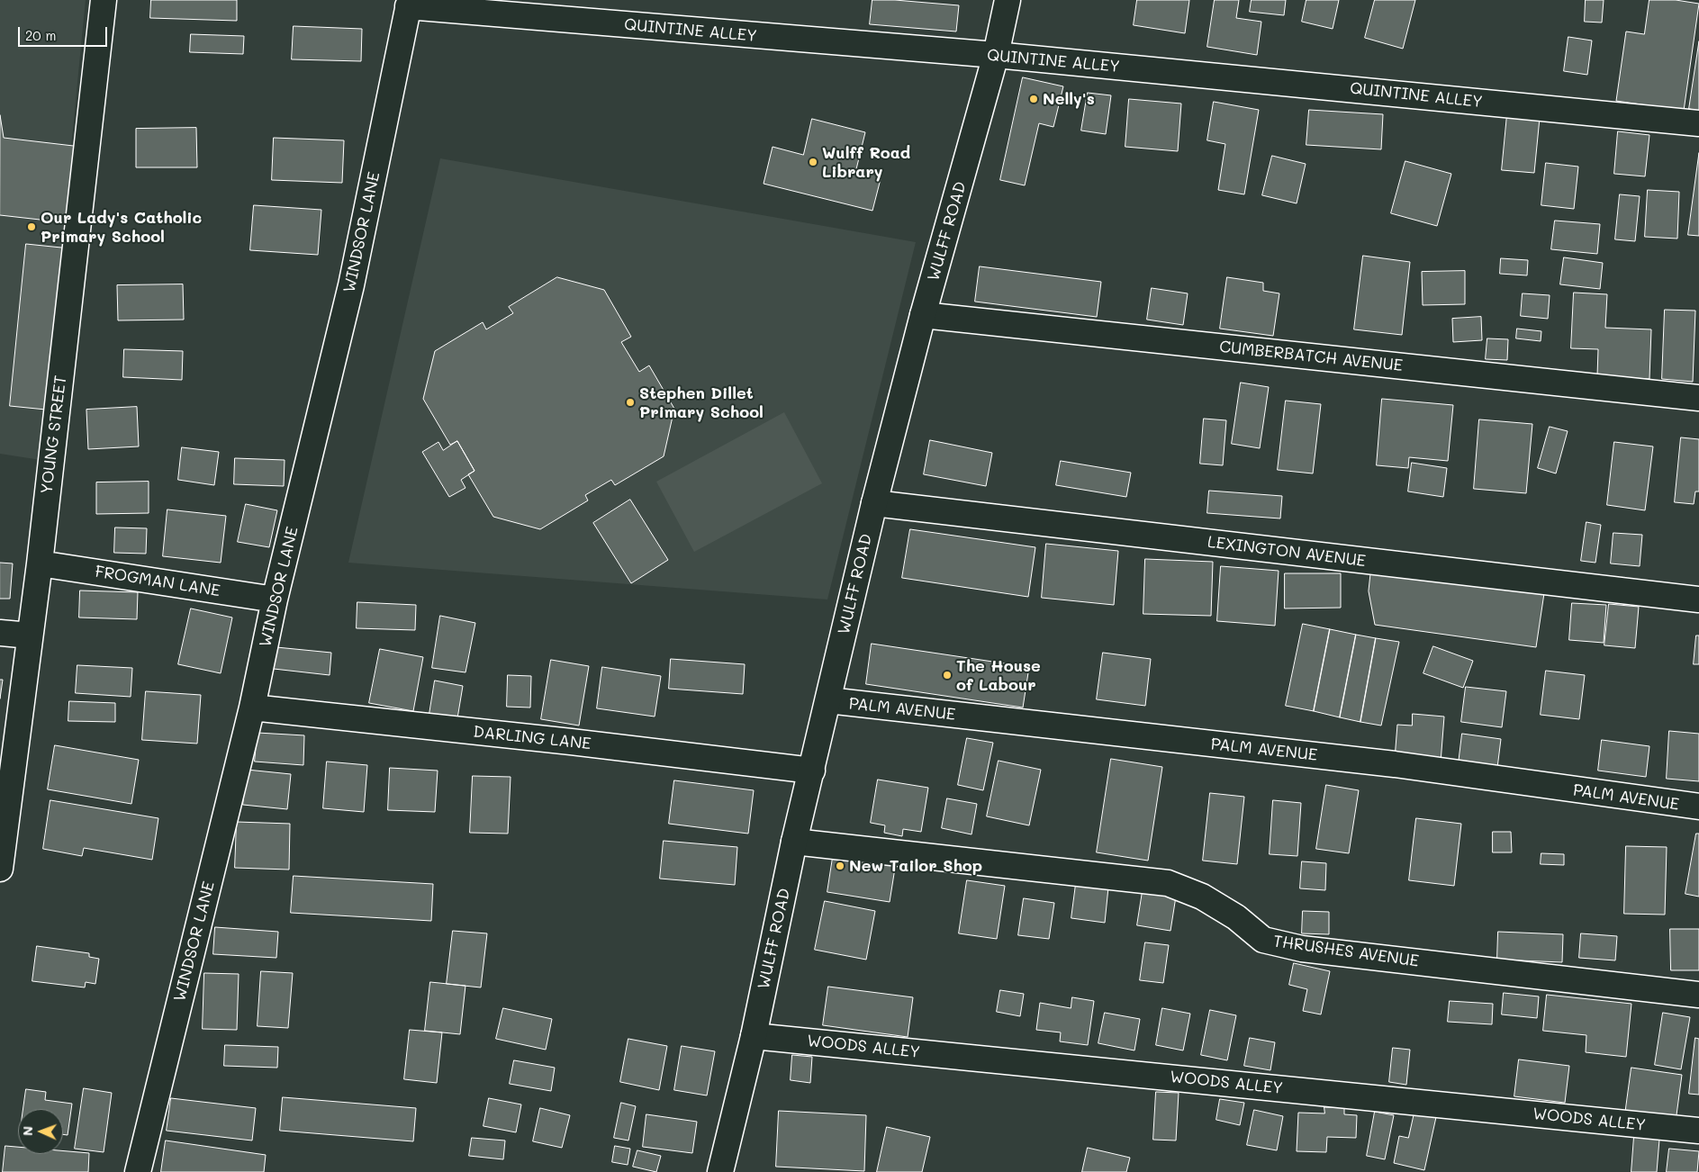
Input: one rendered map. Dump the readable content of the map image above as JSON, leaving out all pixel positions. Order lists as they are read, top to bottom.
{
  "streets": {
    "street": [
      "QUINTINE ALLEY",
      "WULFF ROAD",
      "WINDSOR LANE",
      "CUMBERBATCH AVENUE",
      "YOUNG STREET",
      "LEXINGTON AVENUE",
      "FROGMAN LANE",
      "PALM AVENUE",
      "DARLING LANE",
      "THRUSHES AVENUE",
      "WOODS ALLEY"
    ]
  },
  "crossings": [
    ["QUINTINE ALLEY", "WULFF ROAD"],
    ["QUINTINE ALLEY", "WINDSOR LANE"],
    ["WULFF ROAD", "CUMBERBATCH AVENUE"],
    ["WULFF ROAD", "LEXINGTON AVENUE"],
    ["WULFF ROAD", "PALM AVENUE"],
    ["WULFF ROAD", "DARLING LANE"],
    ["WULFF ROAD", "THRUSHES AVENUE"],
    ["WULFF ROAD", "WOODS ALLEY"],
    ["WINDSOR LANE", "FROGMAN LANE"],
    ["WINDSOR LANE", "DARLING LANE"],
    ["YOUNG STREET", "FROGMAN LANE"]
  ],
  "places": [
    "Nelly's",
    "Wulff Road Library",
    "Our Lady's Catholic Primary School",
    "Stephen Dillet Primary School",
    "The House of Labour",
    "New Tailor Shop"
  ],
  "scale_bar": "20 m",
  "north": "left"
}
